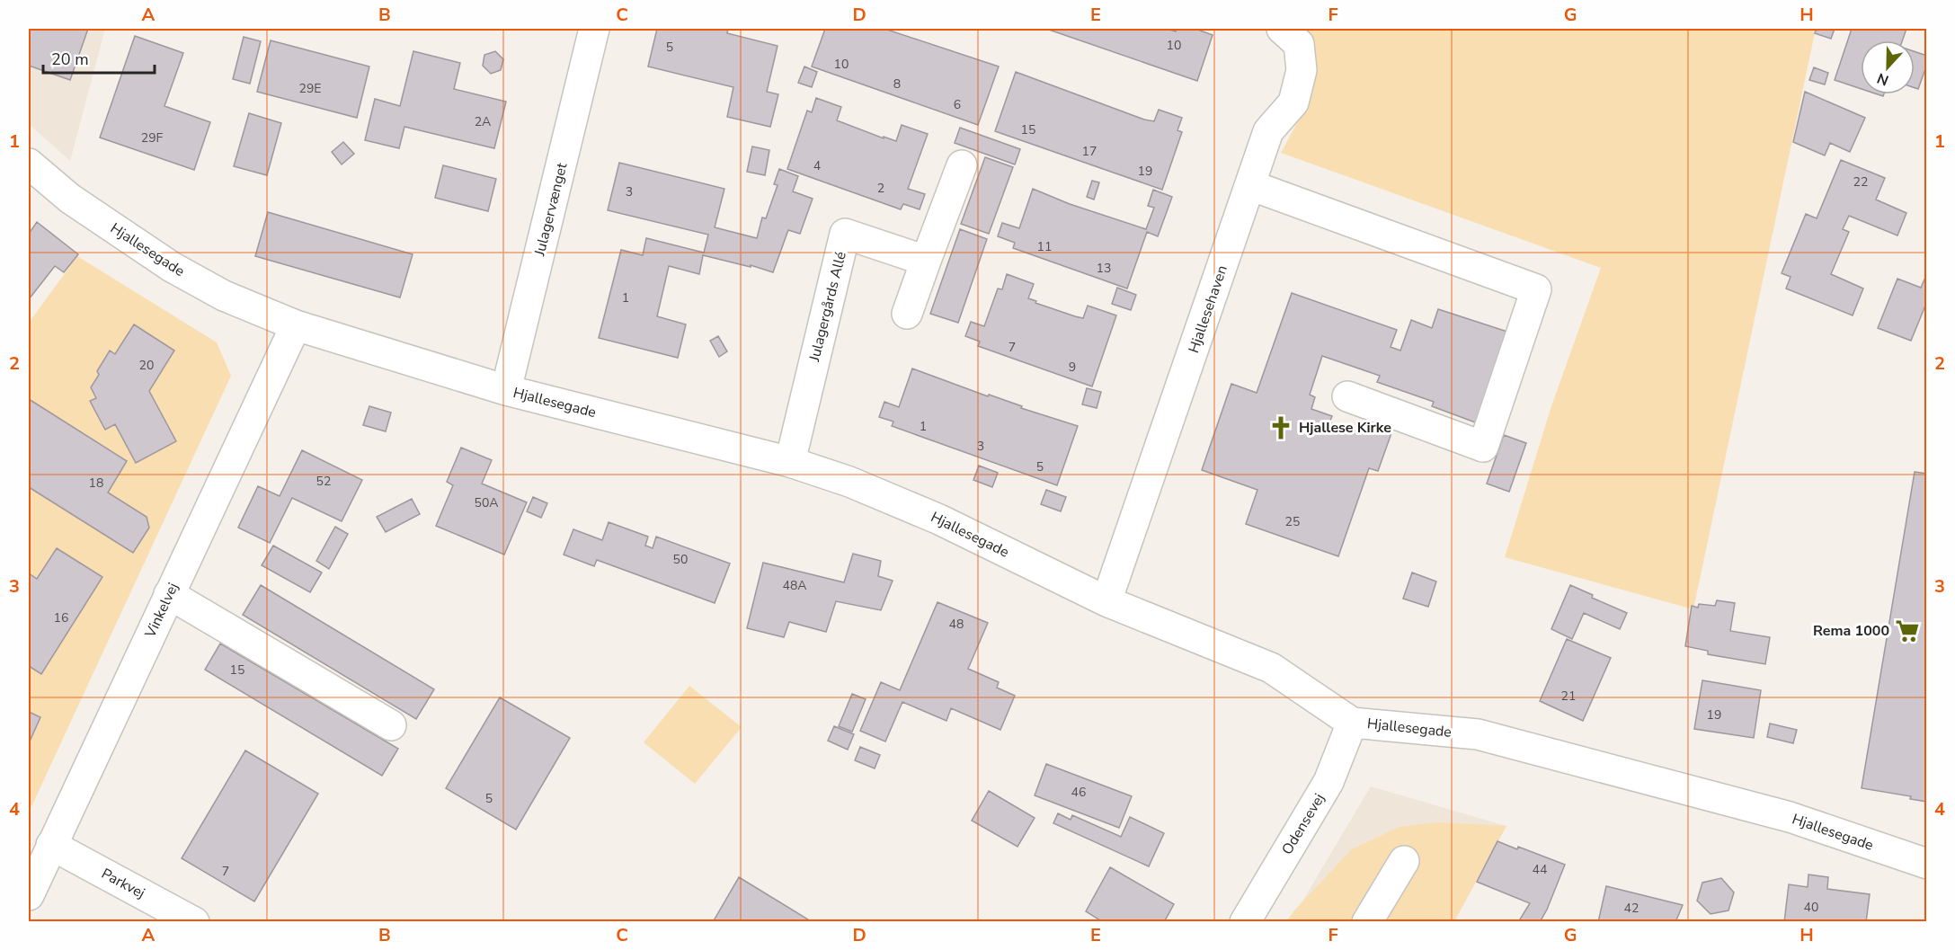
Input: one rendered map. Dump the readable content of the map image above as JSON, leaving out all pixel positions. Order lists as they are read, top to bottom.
{
  "streets": {
    "street": [
      "Julagervænget",
      "Hjallesegade",
      "Julagergårds Allé",
      "Hjallesehaven",
      "Vinkelvej",
      "Odensevej",
      "Parkvej"
    ]
  },
  "crossings": [
    ["Julagervænget", "Hjallesegade"],
    ["Hjallesegade", "Julagergårds Allé"],
    ["Hjallesegade", "Hjallesehaven"],
    ["Hjallesegade", "Vinkelvej"],
    ["Hjallesegade", "Odensevej"],
    ["Vinkelvej", "Parkvej"]
  ],
  "places": {
    "church": ["Hjallese Kirke"],
    "supermarket": ["Rema 1000"]
  },
  "house_numbers": [
    "10",
    "5",
    "10",
    "8",
    "29E",
    "6",
    "2A",
    "15",
    "29F",
    "17",
    "4",
    "19",
    "22",
    "2",
    "3",
    "11",
    "13",
    "1",
    "7",
    "20",
    "9",
    "1",
    "3",
    "5",
    "52",
    "18",
    "50A",
    "25",
    "50",
    "48A",
    "16",
    "48",
    "15",
    "21",
    "19",
    "46",
    "5",
    "44",
    "7",
    "40",
    "42"
  ],
  "scale_bar": "20 m",
  "north": "bottom",
  "grid": {
    "columns": [
      "A",
      "B",
      "C",
      "D",
      "E",
      "F",
      "G",
      "H"
    ],
    "rows": [
      "1",
      "2",
      "3",
      "4"
    ]
  }
}
